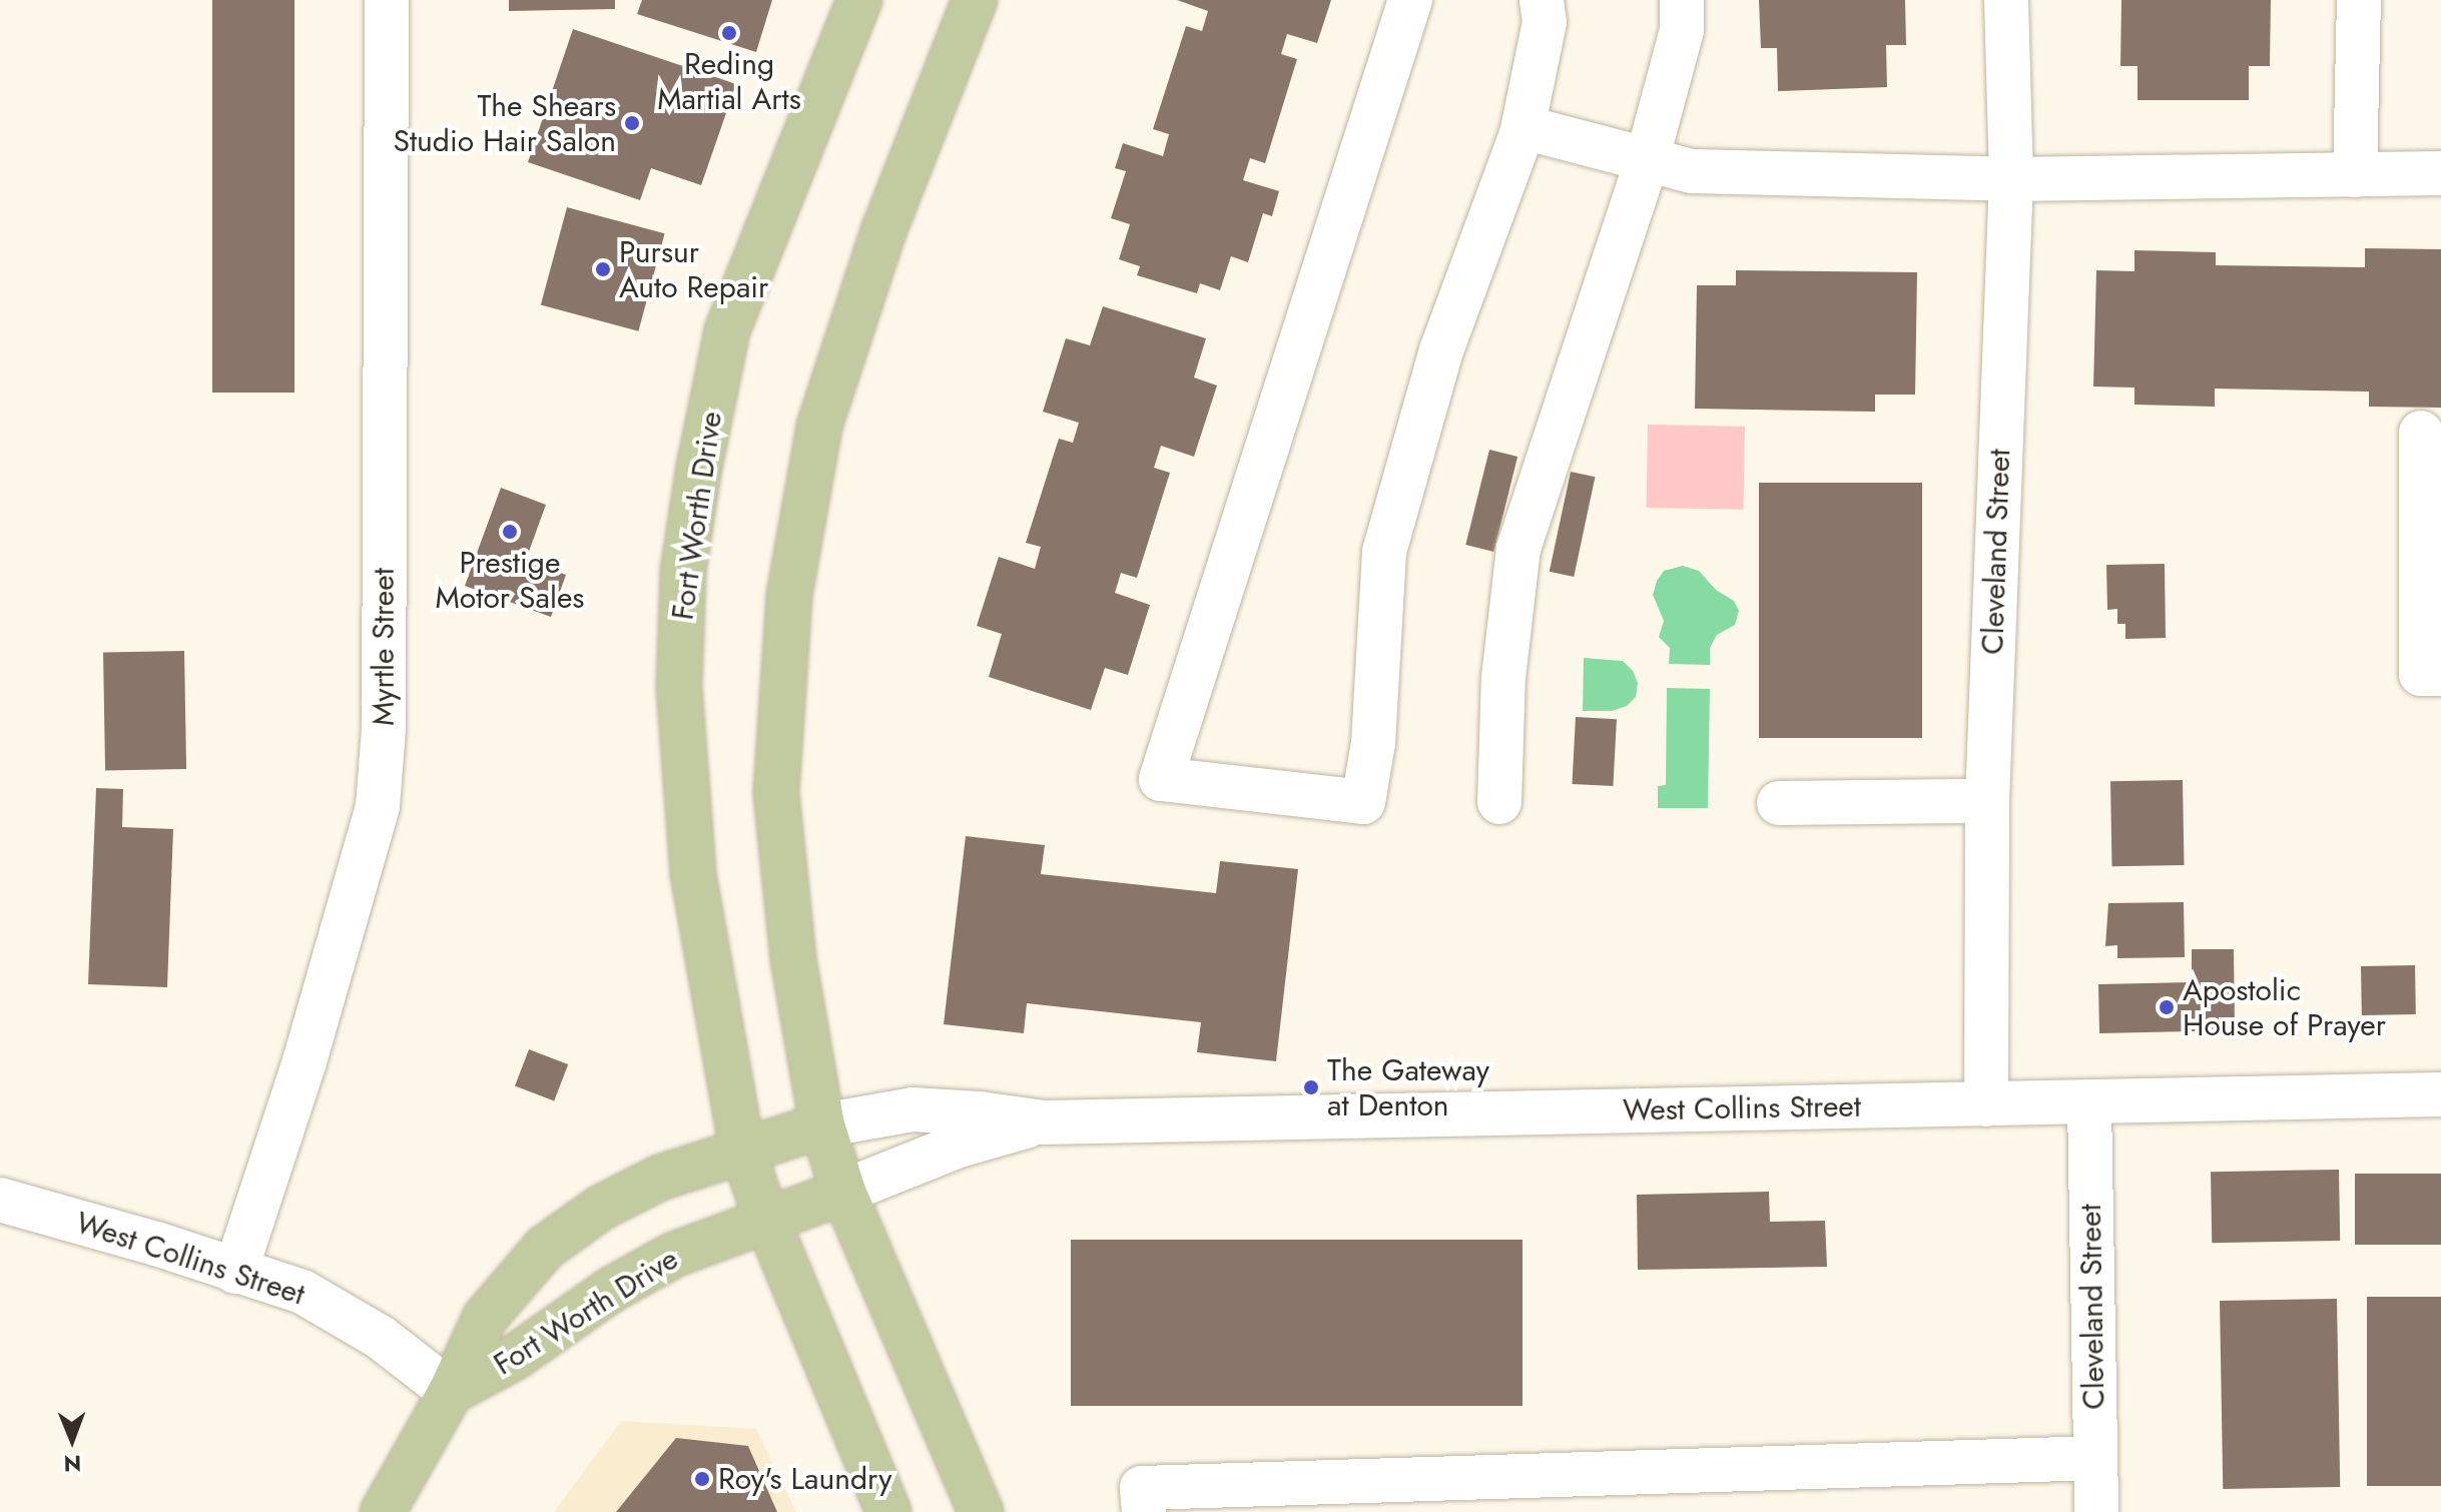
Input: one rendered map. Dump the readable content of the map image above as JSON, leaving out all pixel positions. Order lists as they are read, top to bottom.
{
  "streets": {
    "main road": ["Fort Worth Drive"],
    "street": ["Cleveland Street", "Myrtle Street", "West Collins Street"]
  },
  "crossings": [
    ["Fort Worth Drive", "West Collins Street"],
    ["Cleveland Street", "West Collins Street"],
    ["Myrtle Street", "West Collins Street"]
  ],
  "places": [
    "Reding Martial Arts",
    "The Shears Studio Hair Salon",
    "Pursur Auto Repair",
    "Prestige Motor Sales",
    "Apostolic House of Prayer",
    "The Gateway at Denton",
    "Roy's Laundry"
  ],
  "north": "bottom"
}
